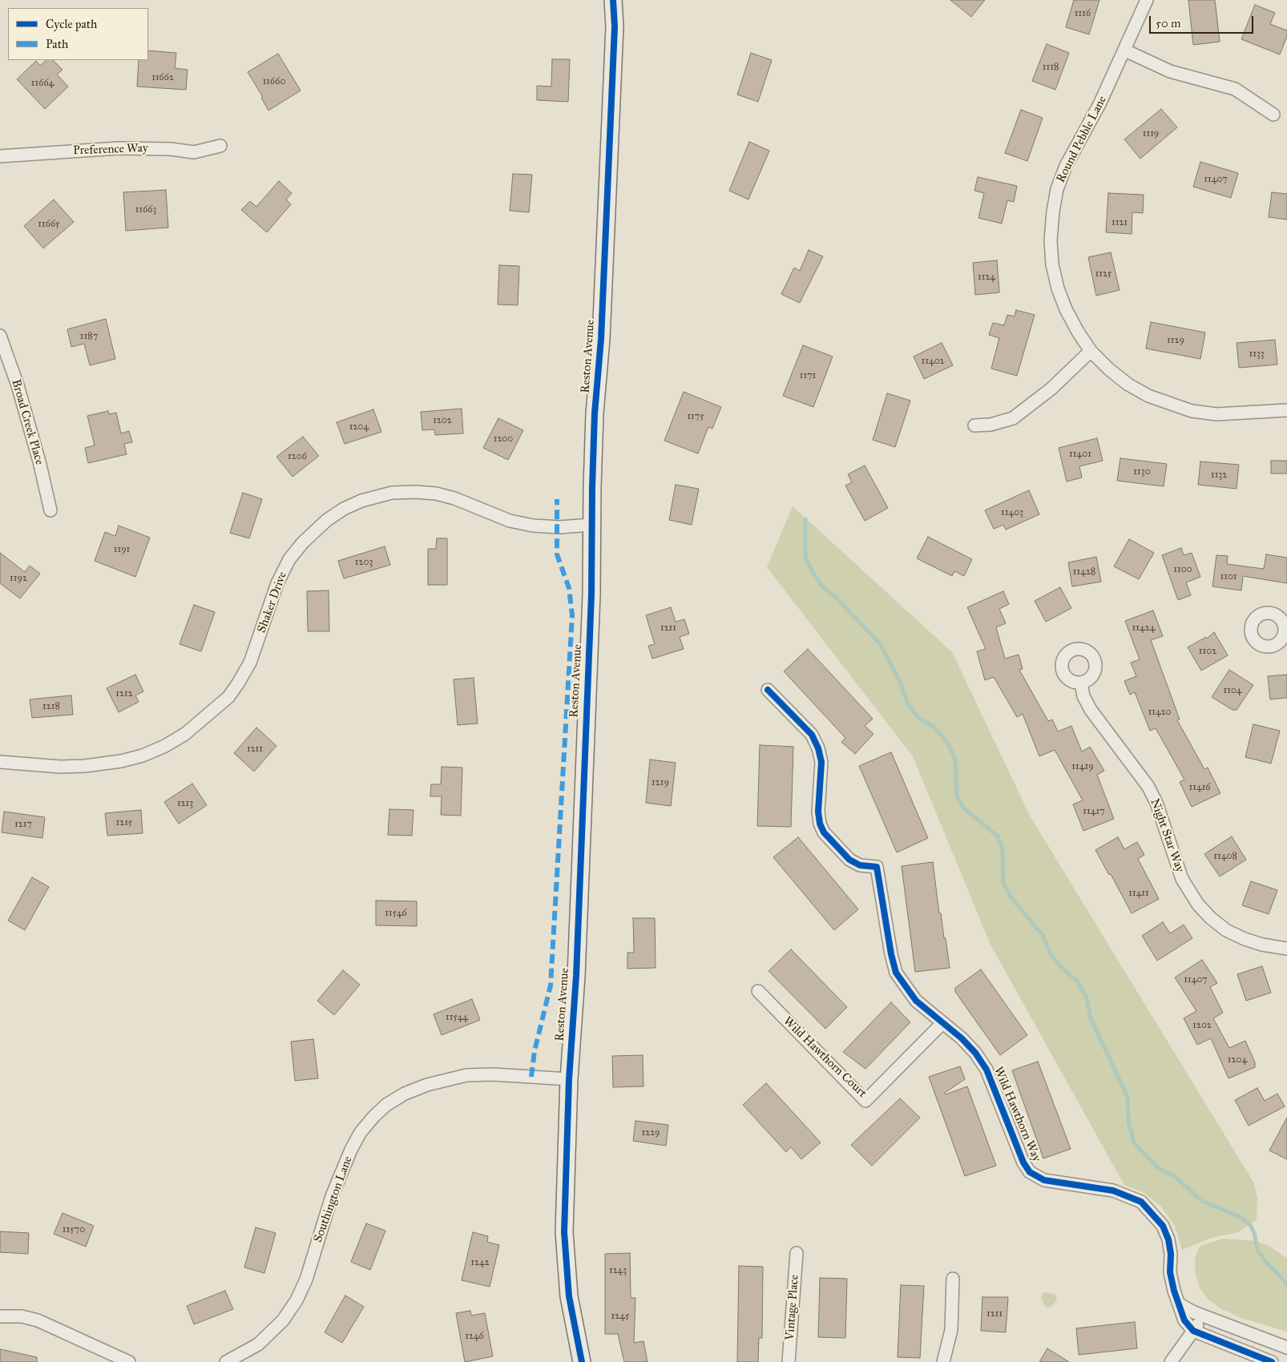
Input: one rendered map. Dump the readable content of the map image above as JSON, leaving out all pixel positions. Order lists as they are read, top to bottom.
{
  "streets": {
    "street": [
      "Round Pebble Lane",
      "Preference Way",
      "Reston Avenue",
      "Broad Creek Place",
      "Shaker Drive",
      "Night Star Way",
      "Wild Hawthorn Court",
      "Wild Hawthorn Way",
      "Southington Lane",
      "Vintage Place"
    ]
  },
  "crossings": [
    ["Reston Avenue", "Shaker Drive"],
    ["Reston Avenue", "Southington Lane"],
    ["Wild Hawthorn Court", "Wild Hawthorn Way"]
  ],
  "house_numbers": [
    "1116",
    "1118",
    "11662",
    "11660",
    "11664",
    "1119",
    "11407",
    "11663",
    "1121",
    "11665",
    "1125",
    "1124",
    "1187",
    "1129",
    "1133",
    "11402",
    "1171",
    "1175",
    "1202",
    "1204",
    "1200",
    "11401",
    "1206",
    "1130",
    "1132",
    "11403",
    "1191",
    "1203",
    "1100",
    "11428",
    "1101",
    "1192",
    "1211",
    "11424",
    "1102",
    "1104",
    "1212",
    "1218",
    "11420",
    "1211",
    "11419",
    "1219",
    "11416",
    "1213",
    "11417",
    "1215",
    "1217",
    "11408",
    "11411",
    "11546",
    "11407",
    "11544",
    "1202",
    "1204",
    "1229",
    "11570",
    "1242",
    "1243",
    "1211",
    "1245",
    "1246"
  ],
  "legend": ["Cycle path", "Path"],
  "scale_bar": "50 m"
}
